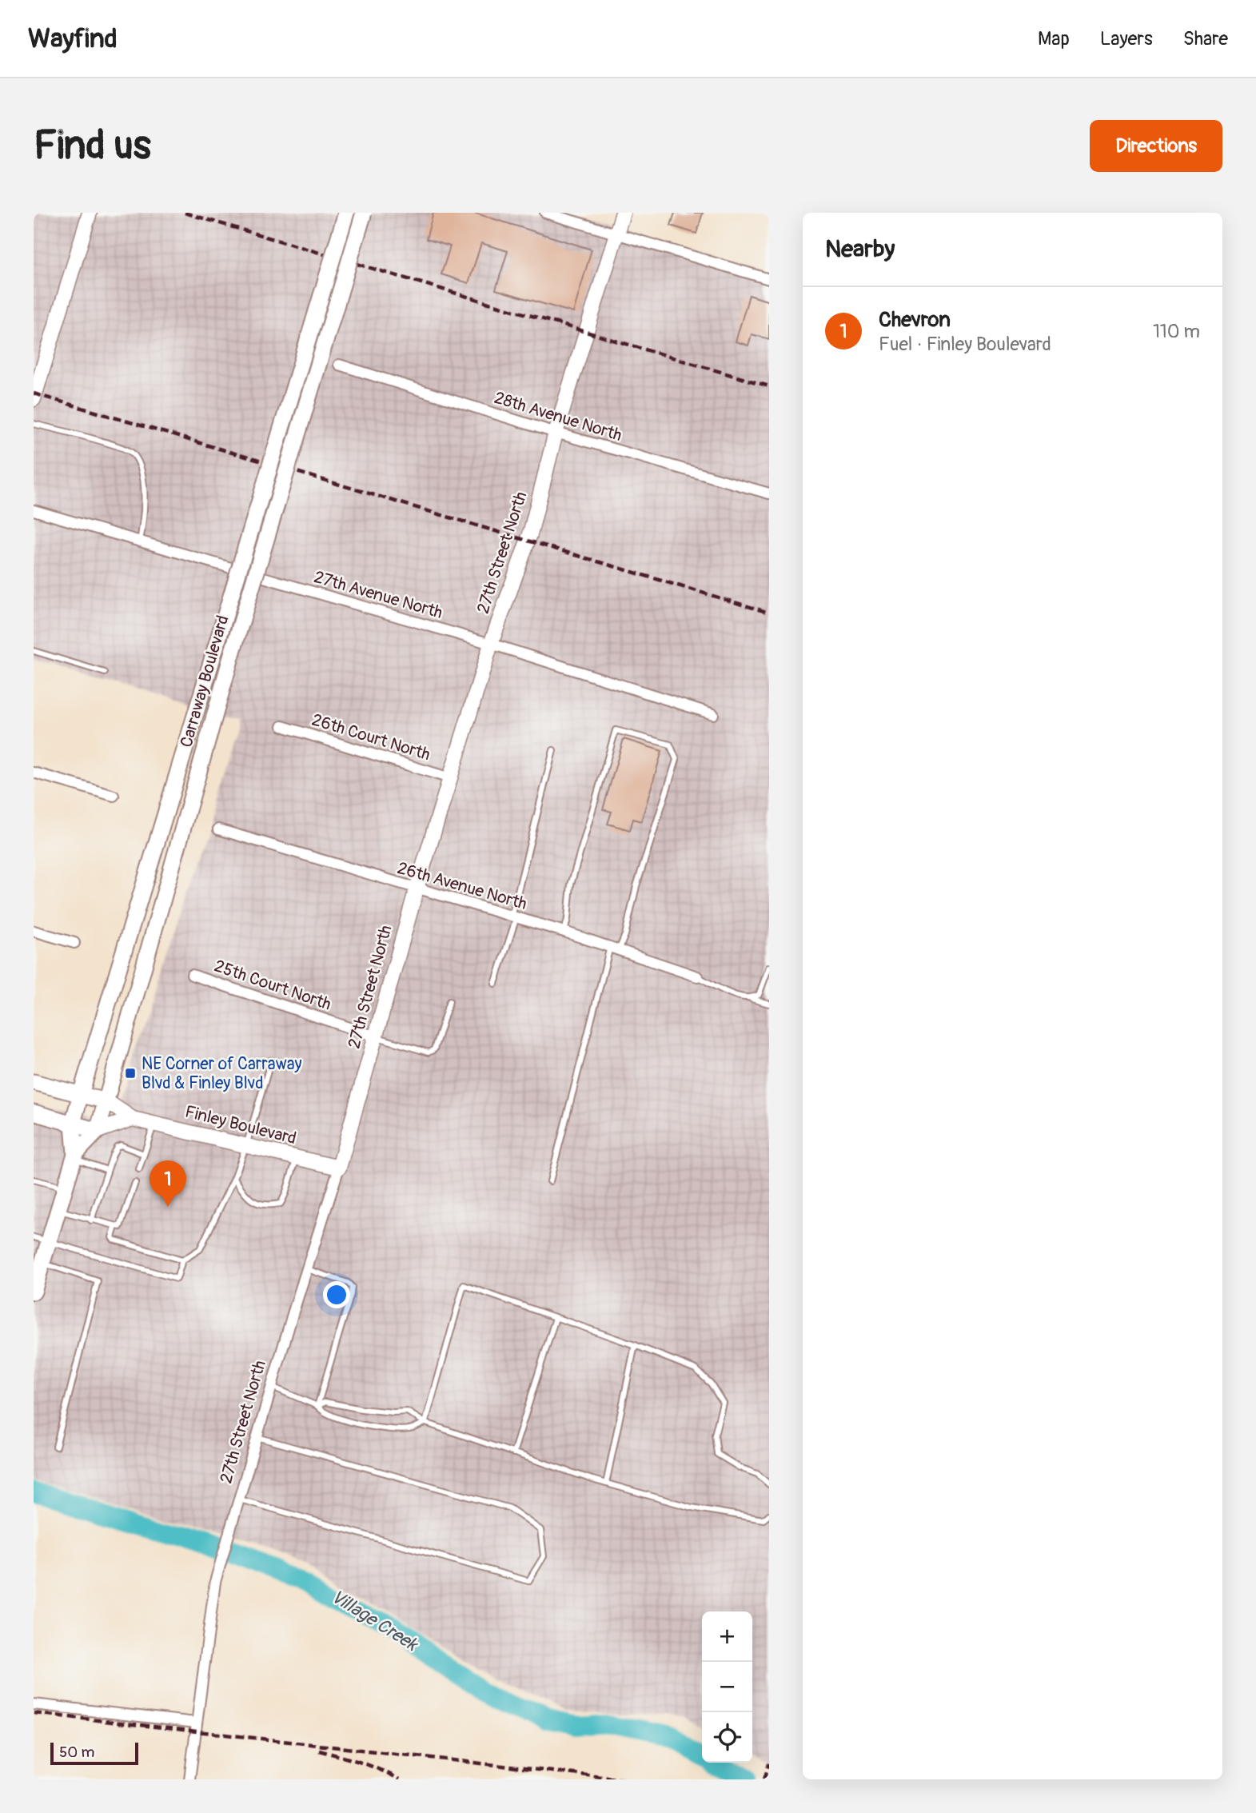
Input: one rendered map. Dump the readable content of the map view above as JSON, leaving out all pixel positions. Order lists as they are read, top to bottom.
{
  "streets": {
    "main road": ["Carraway Boulevard", "Finley Boulevard"],
    "street": [
      "28th Avenue North",
      "27th Street North",
      "27th Avenue North",
      "26th Court North",
      "26th Avenue North",
      "25th Court North"
    ]
  },
  "crossings": [
    ["28th Avenue North", "27th Street North"],
    ["27th Street North", "27th Avenue North"],
    ["27th Street North", "26th Court North"],
    ["27th Street North", "26th Avenue North"],
    ["27th Street North", "25th Court North"],
    ["27th Street North", "Finley Boulevard"],
    ["Carraway Boulevard", "Finley Boulevard"]
  ],
  "water": ["Village Creek"],
  "places": {
    "transit": ["NE Corner of Carraway Blvd & Finley Blvd"]
  },
  "scale_bar": "50 m",
  "page": {
    "header": "Wayfind",
    "nav": ["Map", "Layers", "Share"],
    "buttons": "Directions",
    "title": "Find us",
    "heading": "Nearby",
    "list": [
      {
        "mark": "1",
        "name": "Chevron",
        "note": "Fuel · Finley Boulevard",
        "value": "110 m"
      }
    ],
    "pins": "1",
    "map_buttons": ["+", "−"],
    "scale": "50 m"
  }
}
